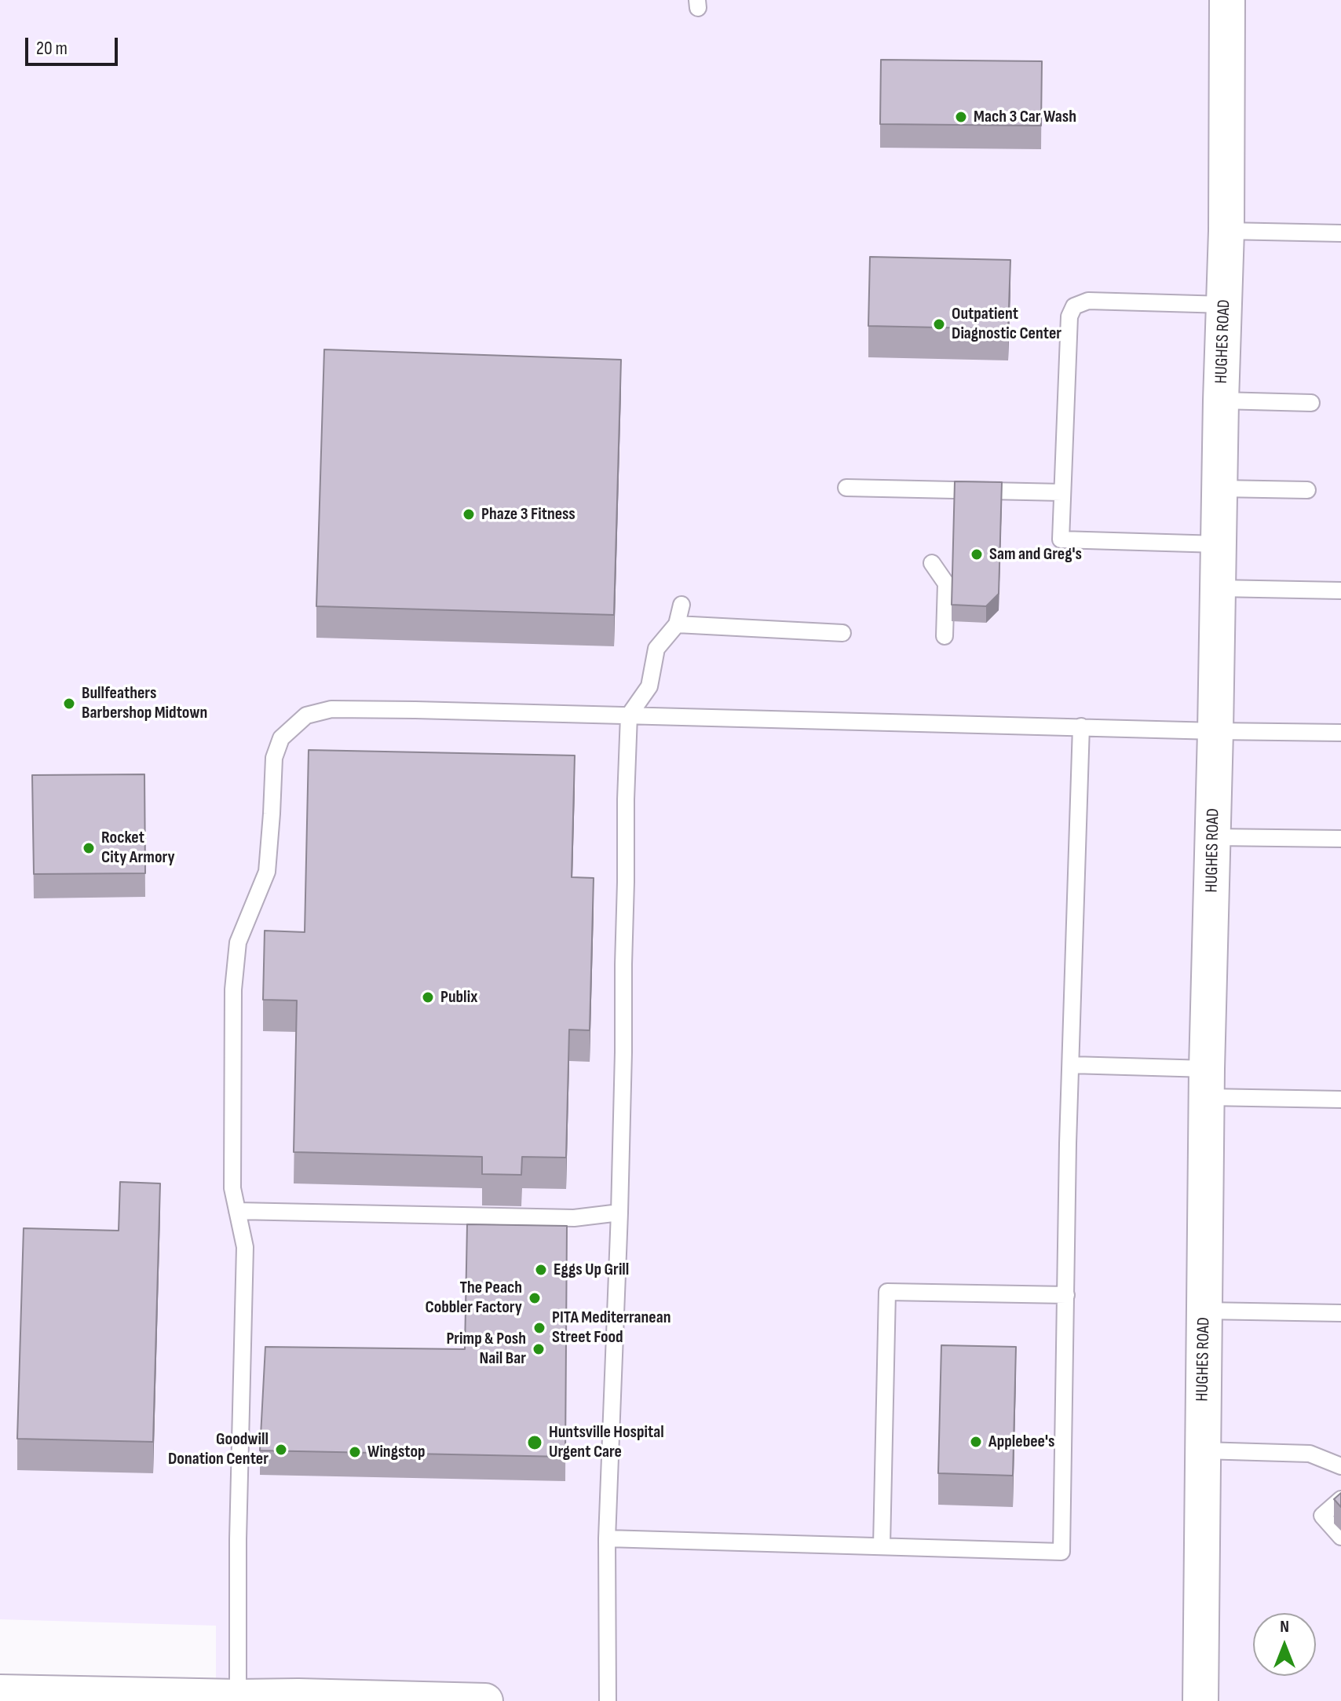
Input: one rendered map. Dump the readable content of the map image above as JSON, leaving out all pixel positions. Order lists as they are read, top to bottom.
{
  "streets": {
    "main road": ["HUGHES ROAD"]
  },
  "places": [
    "Mach 3 Car Wash",
    "Outpatient Diagnostic Center",
    "Phaze 3 Fitness",
    "Sam and Greg's",
    "Bullfeathers Barbershop Midtown",
    "Rocket City Armory",
    "Publix",
    "Eggs Up Grill",
    "The Peach Cobbler Factory",
    "PITA Mediterranean Street Food",
    "Primp & Posh Nail Bar",
    "Applebee's",
    "Huntsville Hospital Urgent Care",
    "Goodwill Donation Center",
    "Wingstop"
  ],
  "scale_bar": "20 m",
  "north": "top"
}
